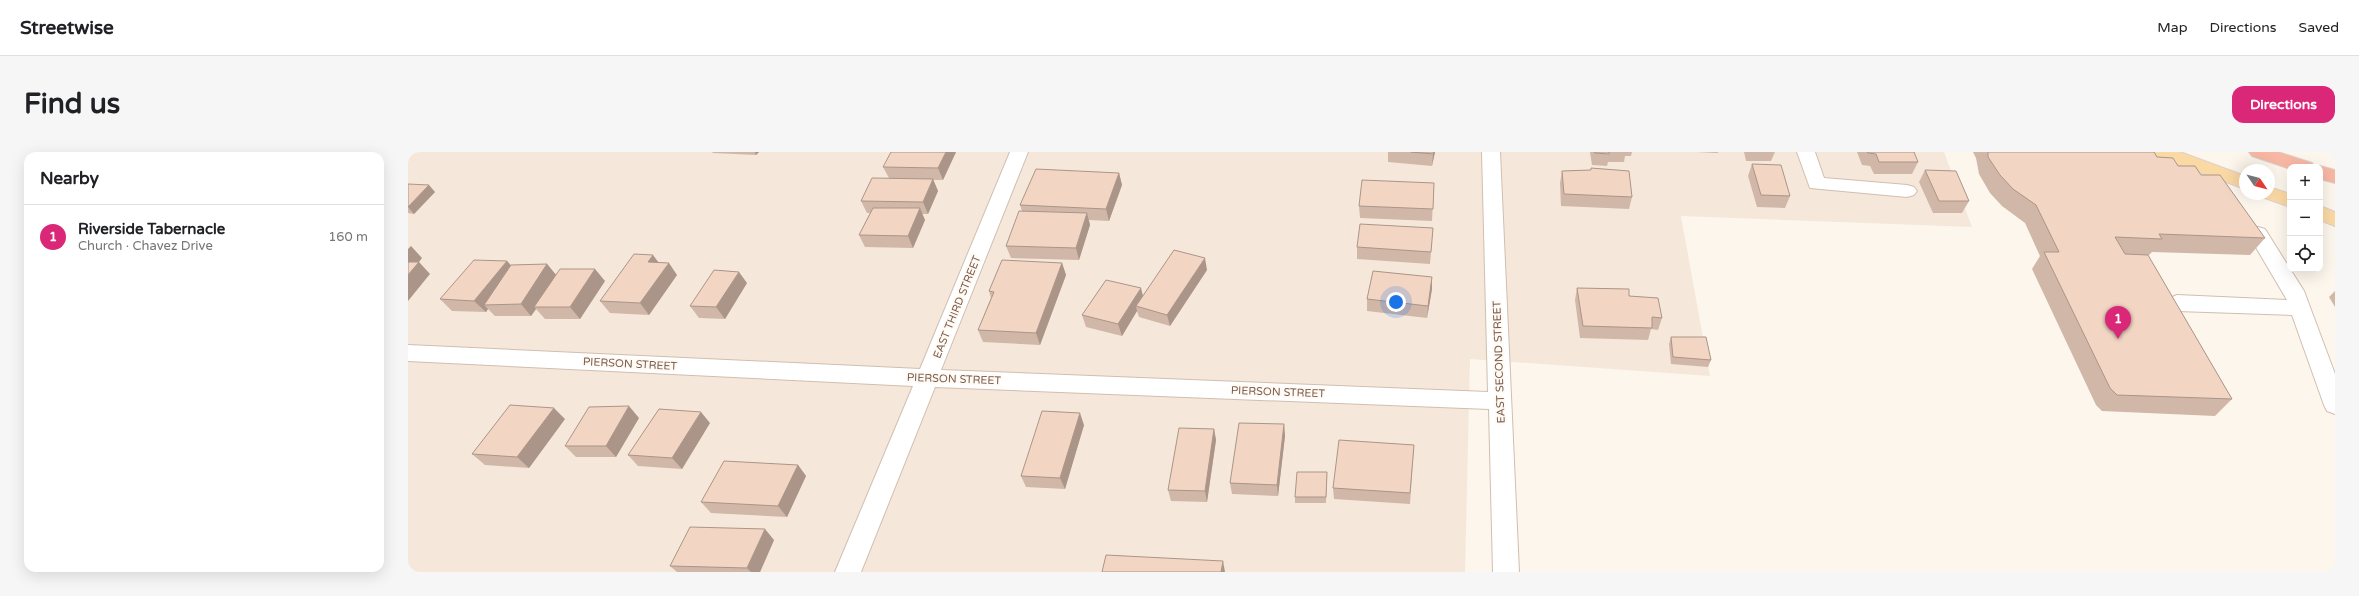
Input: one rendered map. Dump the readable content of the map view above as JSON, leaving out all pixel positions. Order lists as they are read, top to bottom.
{
  "streets": {
    "street": ["EAST THIRD STREET", "EAST SECOND STREET", "PIERSON STREET"]
  },
  "crossings": [
    ["EAST THIRD STREET", "PIERSON STREET"],
    ["EAST SECOND STREET", "PIERSON STREET"]
  ],
  "north": "bottom right",
  "page": {
    "header": "Streetwise",
    "nav": ["Map", "Directions", "Saved"],
    "buttons": "Directions",
    "title": "Find us",
    "heading": "Nearby",
    "map_buttons": ["+", "−"],
    "list": [
      {
        "mark": "1",
        "name": "Riverside Tabernacle",
        "note": "Church · Chavez Drive",
        "value": "160 m"
      }
    ],
    "pins": "1"
  }
}
